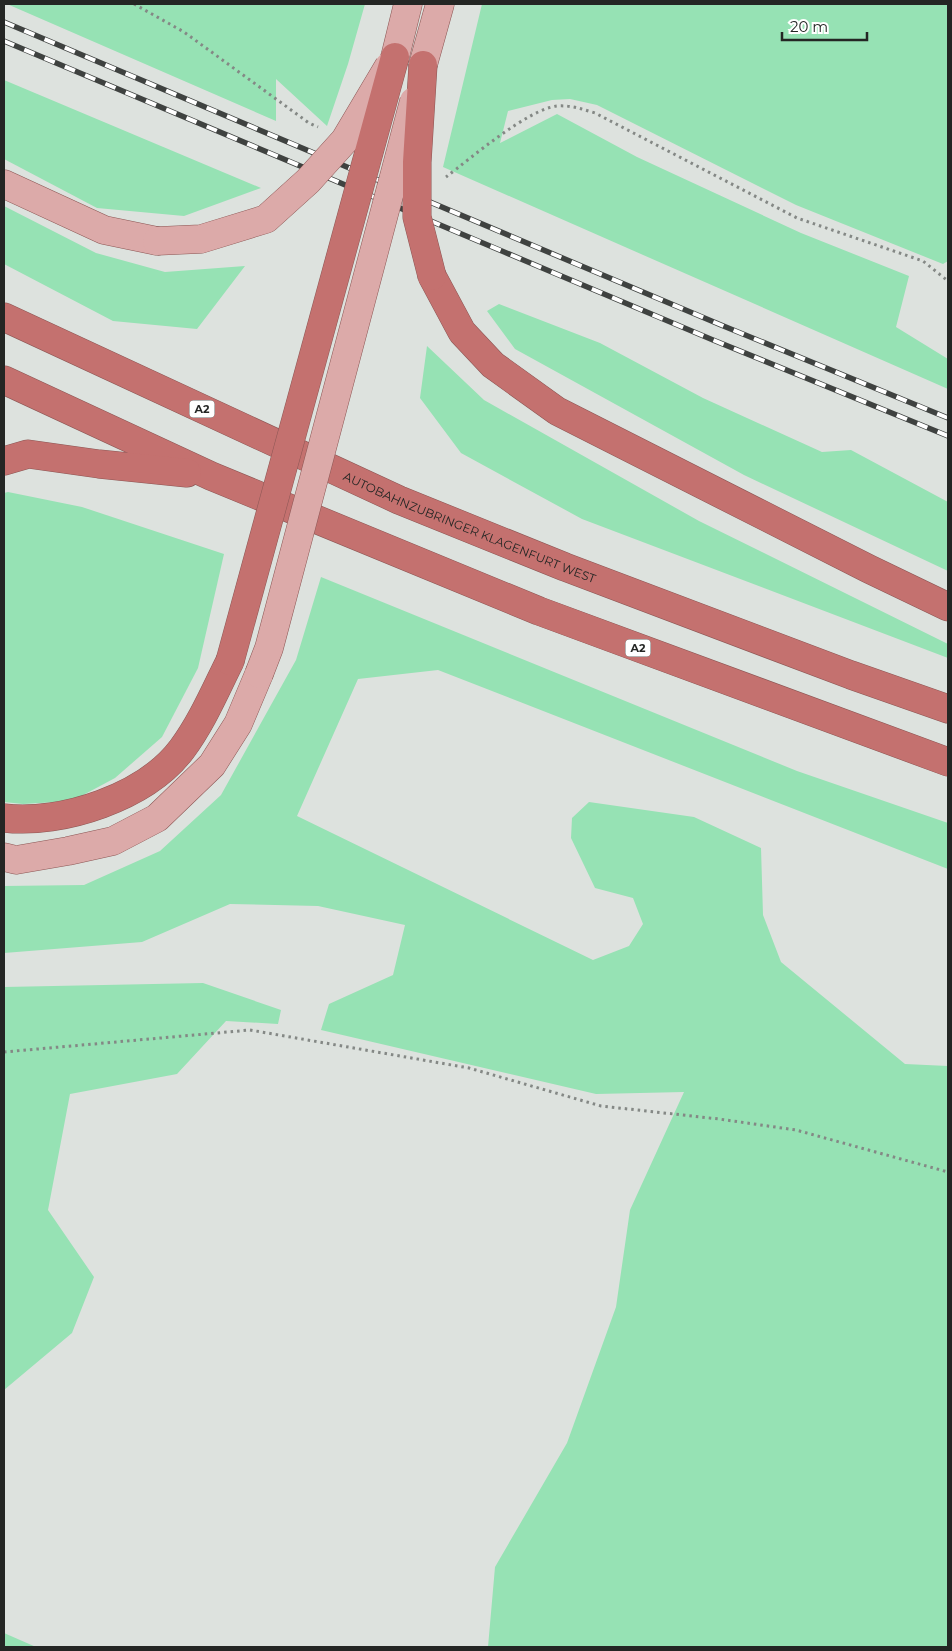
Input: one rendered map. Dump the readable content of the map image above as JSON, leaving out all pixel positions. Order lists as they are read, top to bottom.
{
  "streets": {
    "highway": ["A2", "AUTOBAHNZUBRINGER KLAGENFURT WEST"]
  },
  "scale_bar": "20 m"
}
